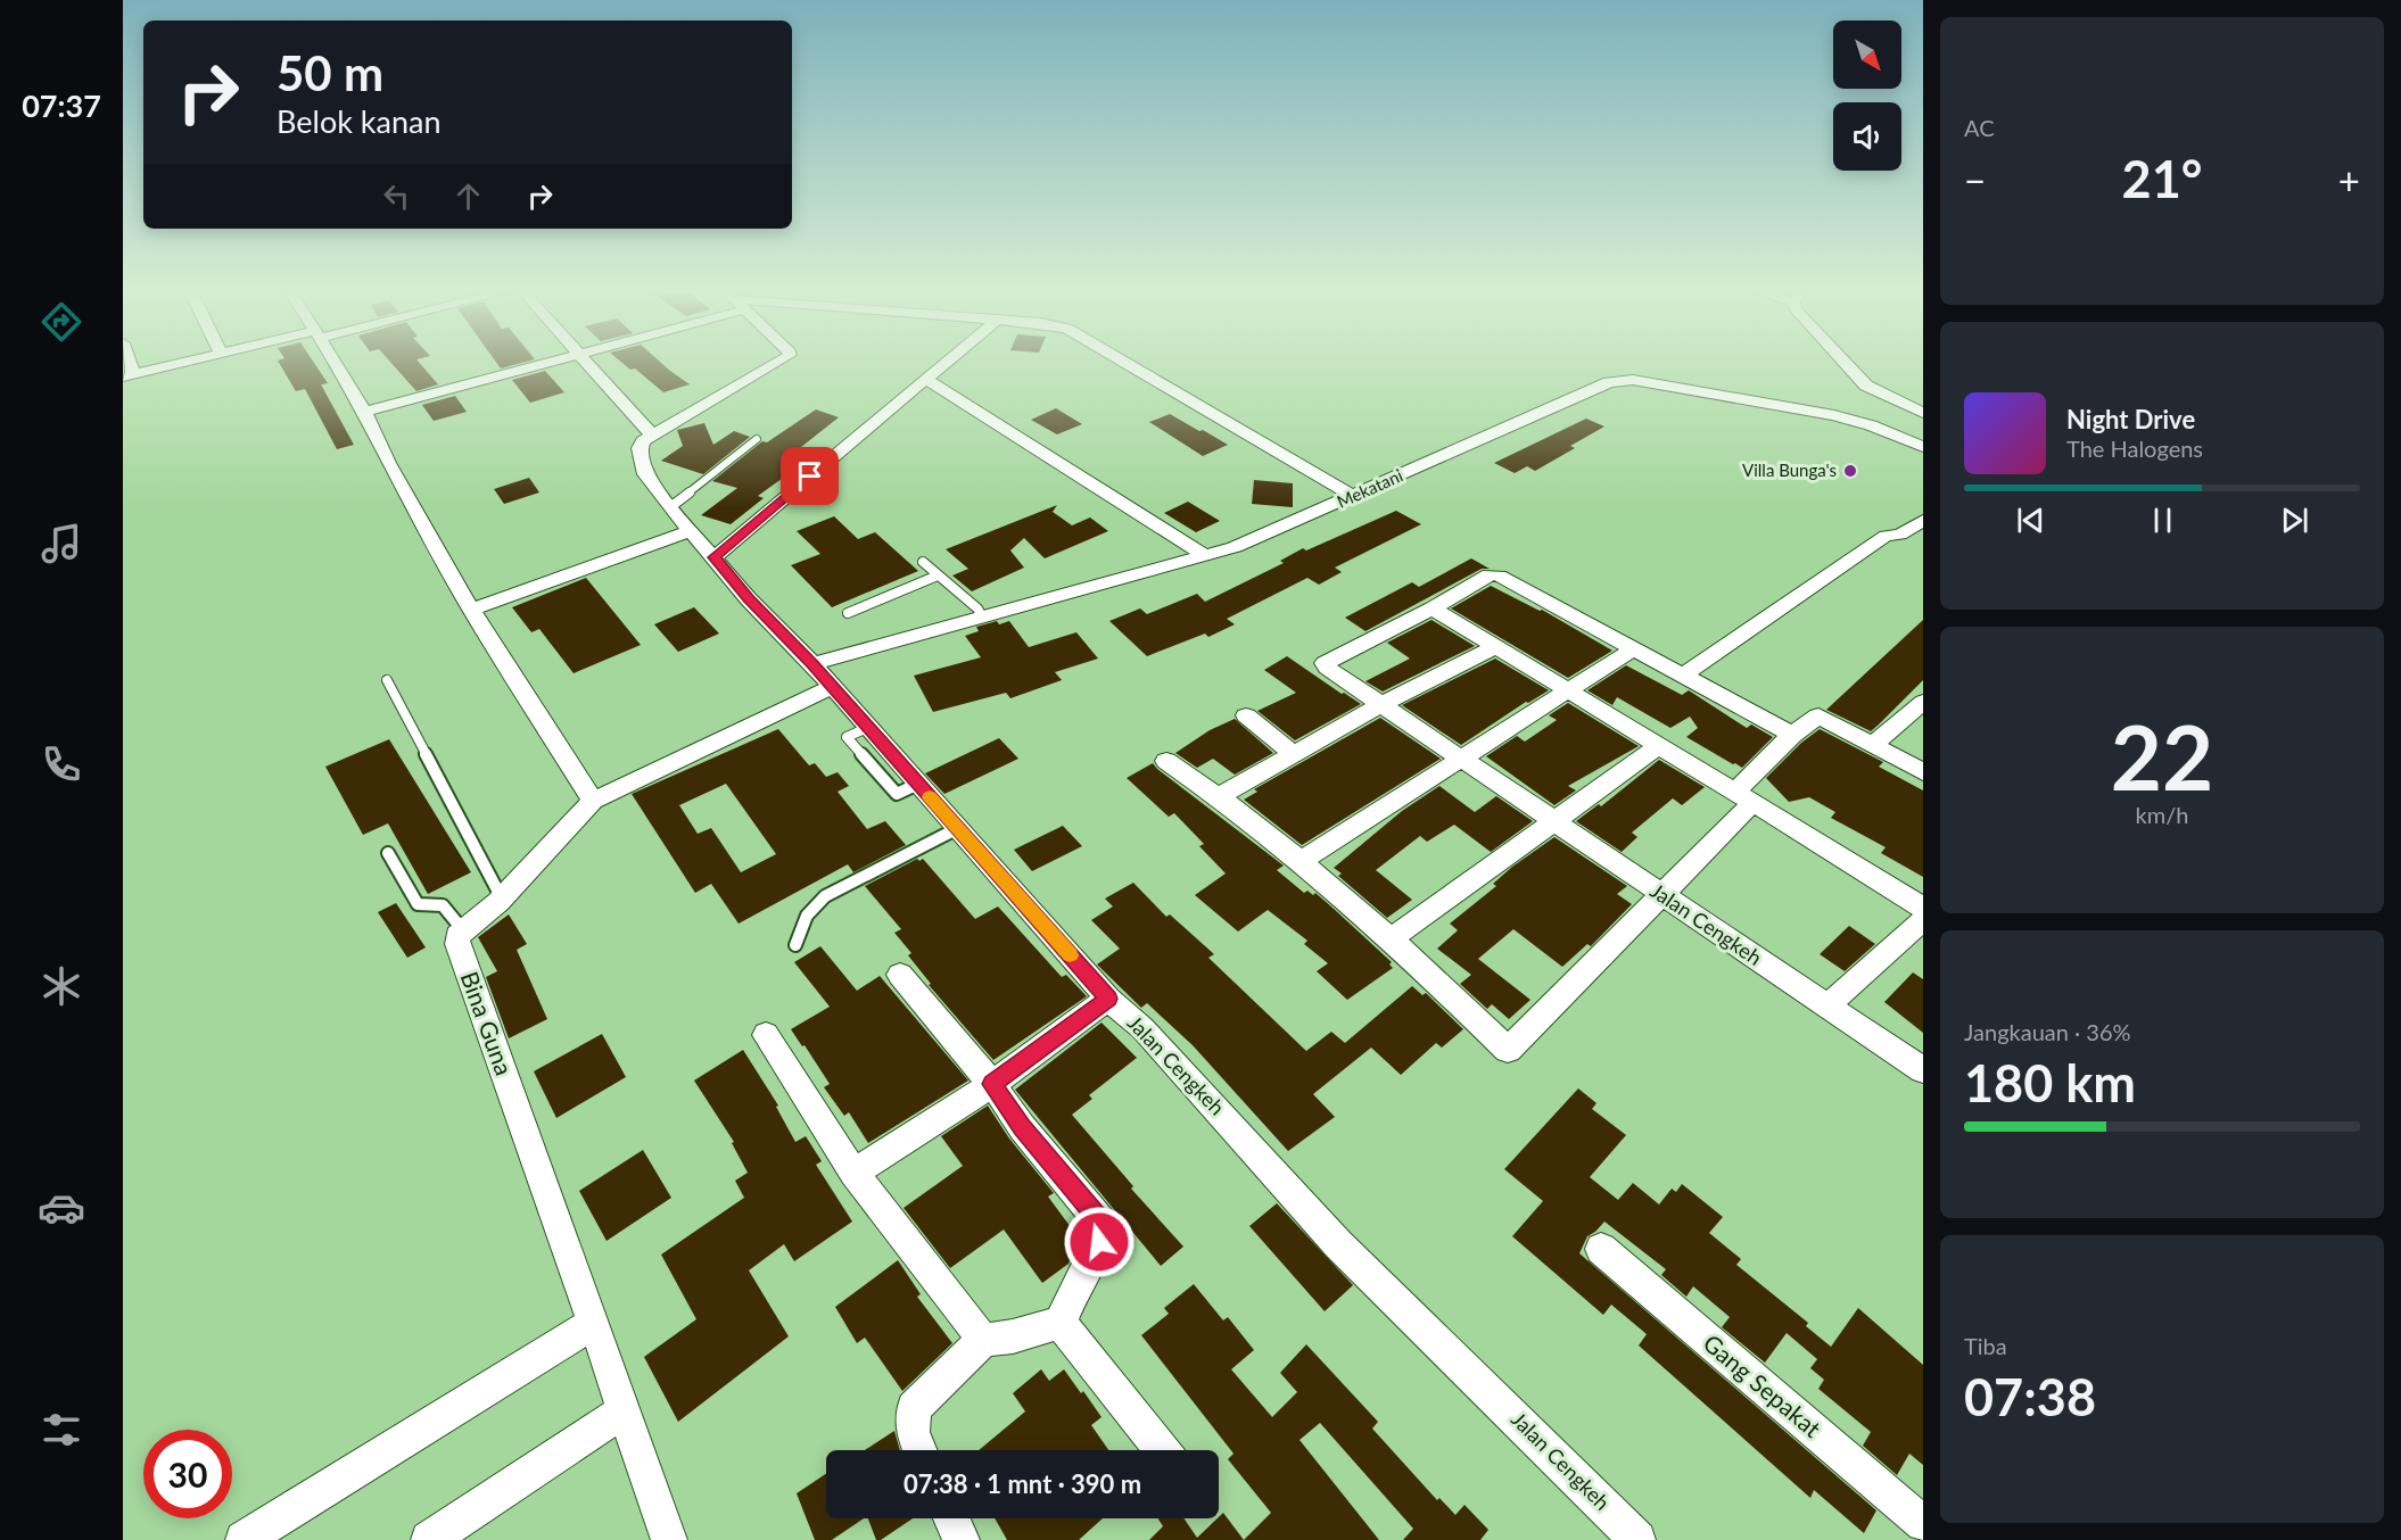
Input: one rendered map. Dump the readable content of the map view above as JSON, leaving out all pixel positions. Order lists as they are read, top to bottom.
{
  "streets": {
    "street": [
      "Mekatani",
      "Jalan Cengkeh",
      "Bina Guna",
      "Gang Sepakat"
    ]
  },
  "crossings": [
    ["Mekatani", "Jalan Cengkeh"]
  ],
  "places": ["Villa Bunga's"],
  "north": "bottom right",
  "page": {
    "tabs": "07:37",
    "tile": [
      "AC",
      ["22", "km/h"],
      ["Jangkauan · 36%", "180 km"],
      ["Tiba", "07:38"]
    ],
    "turn": ["50 m", "Belok kanan"],
    "heat": ["−", "21°", "+"],
    "song": ["Night Drive", "The Halogens"],
    "limit": "30",
    "trip": "07:38 · 1 mnt · 390 m"
  }
}
